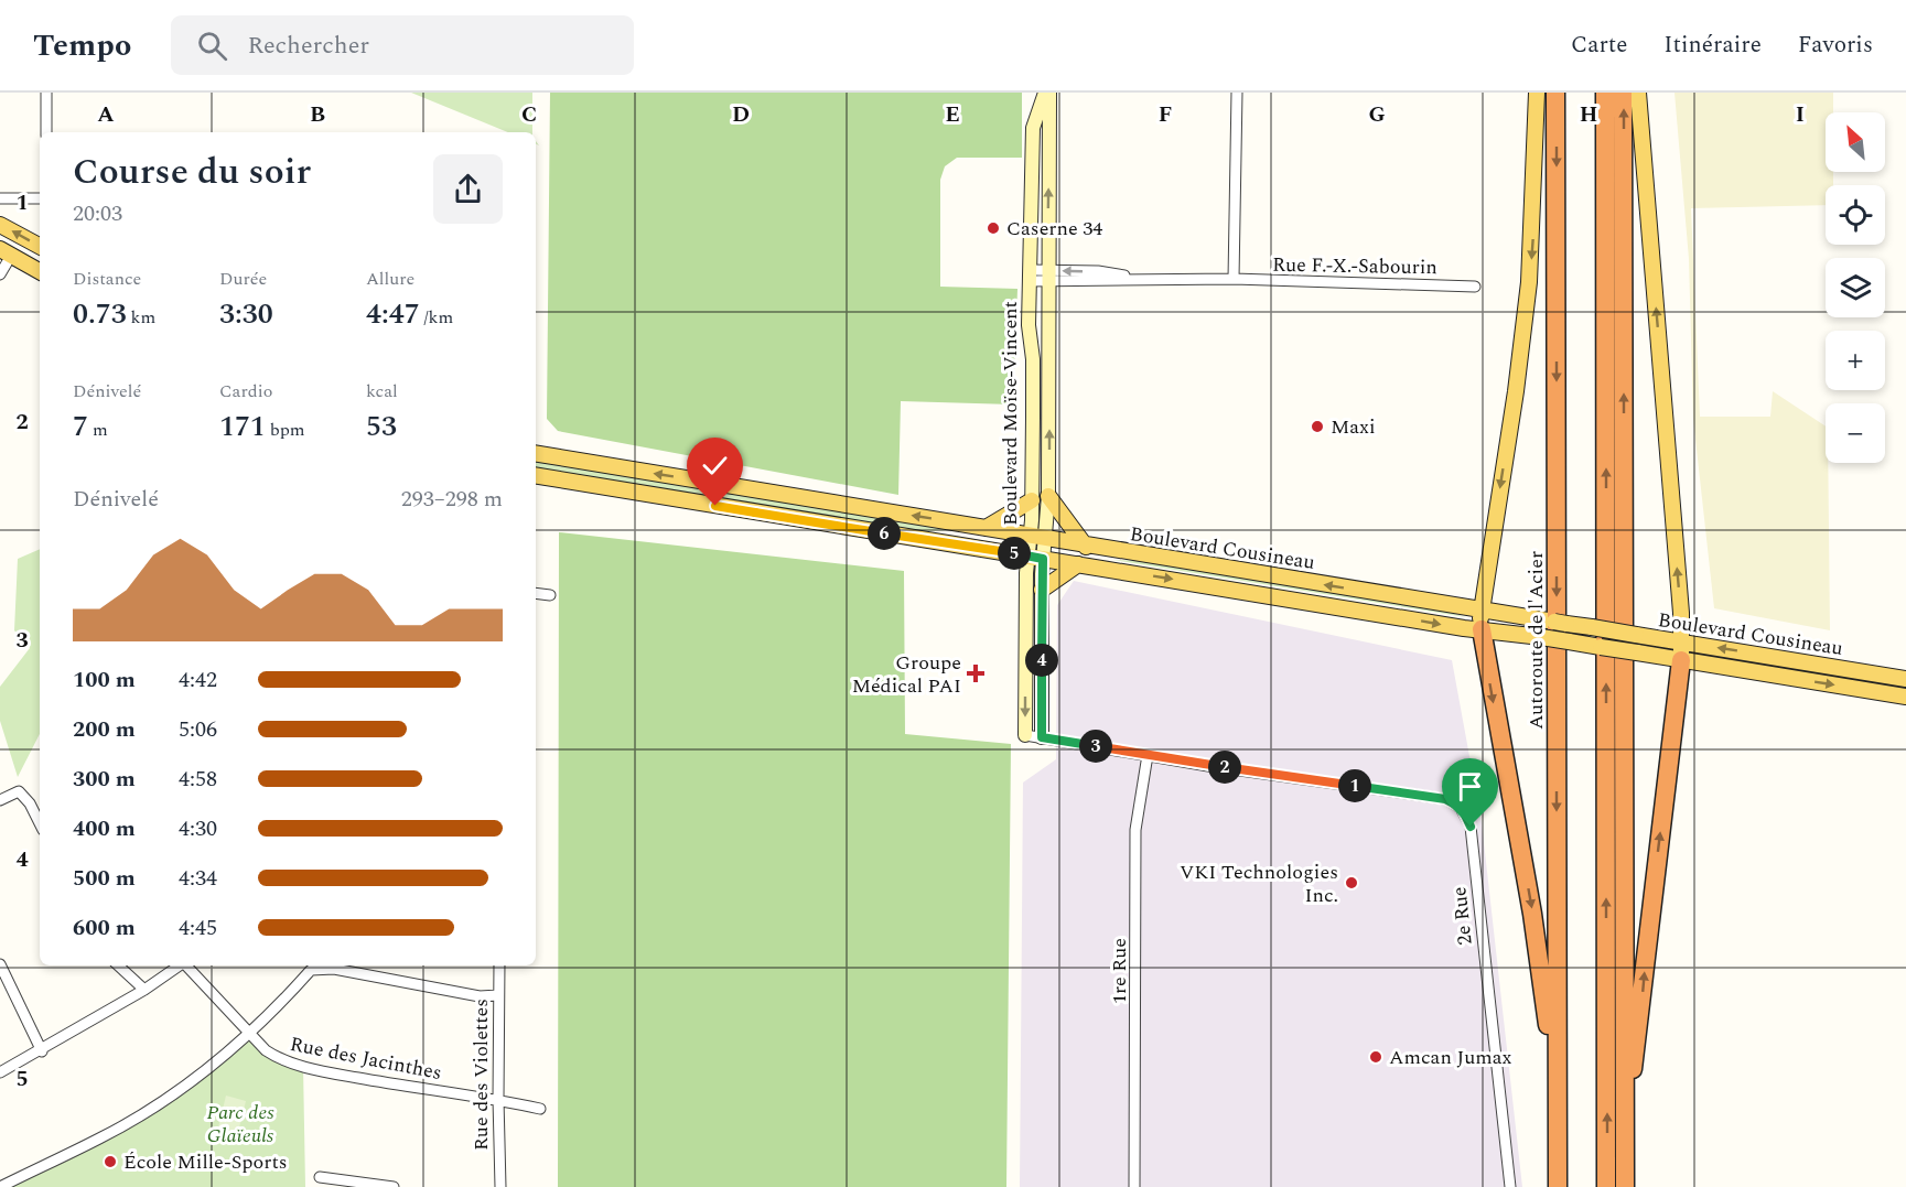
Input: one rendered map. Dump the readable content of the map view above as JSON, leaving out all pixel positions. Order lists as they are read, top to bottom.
{
  "streets": {
    "highway": ["Autoroute de l'Acier"],
    "main road": ["Boulevard Cousineau"],
    "street": [
      "Rue F.-X.-Sabourin",
      "Boulevard Moïse-Vincent",
      "2e Rue",
      "1re Rue",
      "Rue des Jacinthes",
      "Rue des Violettes"
    ]
  },
  "crossings": [
    ["Rue F.-X.-Sabourin", "Boulevard Moïse-Vincent"],
    ["Boulevard Moïse-Vincent", "Boulevard Cousineau"],
    ["Boulevard Moïse-Vincent", "2e Rue"],
    ["2e Rue", "1re Rue"],
    ["Rue des Jacinthes", "Rue des Violettes"]
  ],
  "parks": ["Parc des Glaïeuls"],
  "places": {
    "other": [
      "Caserne 34",
      "Maxi",
      "VKI Technologies Inc.",
      "Amcan Jumax",
      "École Mille-Sports"
    ],
    "health": ["Groupe Médical PAI"]
  },
  "north": "top left",
  "page": {
    "header": "Tempo",
    "search": "Rechercher",
    "nav": ["Carte", "Itinéraire", "Favoris"],
    "map_buttons": ["+", "−"],
    "heading": ["Course du soir", "20:03"],
    "stats": [
      ["Distance", "0.73 km"],
      ["Durée", "3:30"],
      ["Allure", "4:47 /km"],
      ["Dénivelé", "7 m"],
      ["Cardio", "171 bpm"],
      ["kcal", "53"]
    ],
    "chart": ["Dénivelé", "293–298 m"],
    "pins": [
      "6",
      "5",
      "4",
      "3",
      "2",
      "1"
    ],
    "list": [
      {
        "name": "100 m",
        "note": "4:42"
      },
      {
        "name": "200 m",
        "note": "5:06"
      },
      {
        "name": "300 m",
        "note": "4:58"
      },
      {
        "name": "400 m",
        "note": "4:30"
      },
      {
        "name": "500 m",
        "note": "4:34"
      },
      {
        "name": "600 m",
        "note": "4:45"
      }
    ]
  },
  "grid": {
    "columns": [
      "A",
      "B",
      "C",
      "D",
      "E",
      "F",
      "G",
      "H",
      "I"
    ],
    "rows": [
      "1",
      "2",
      "3",
      "4",
      "5"
    ]
  }
}
